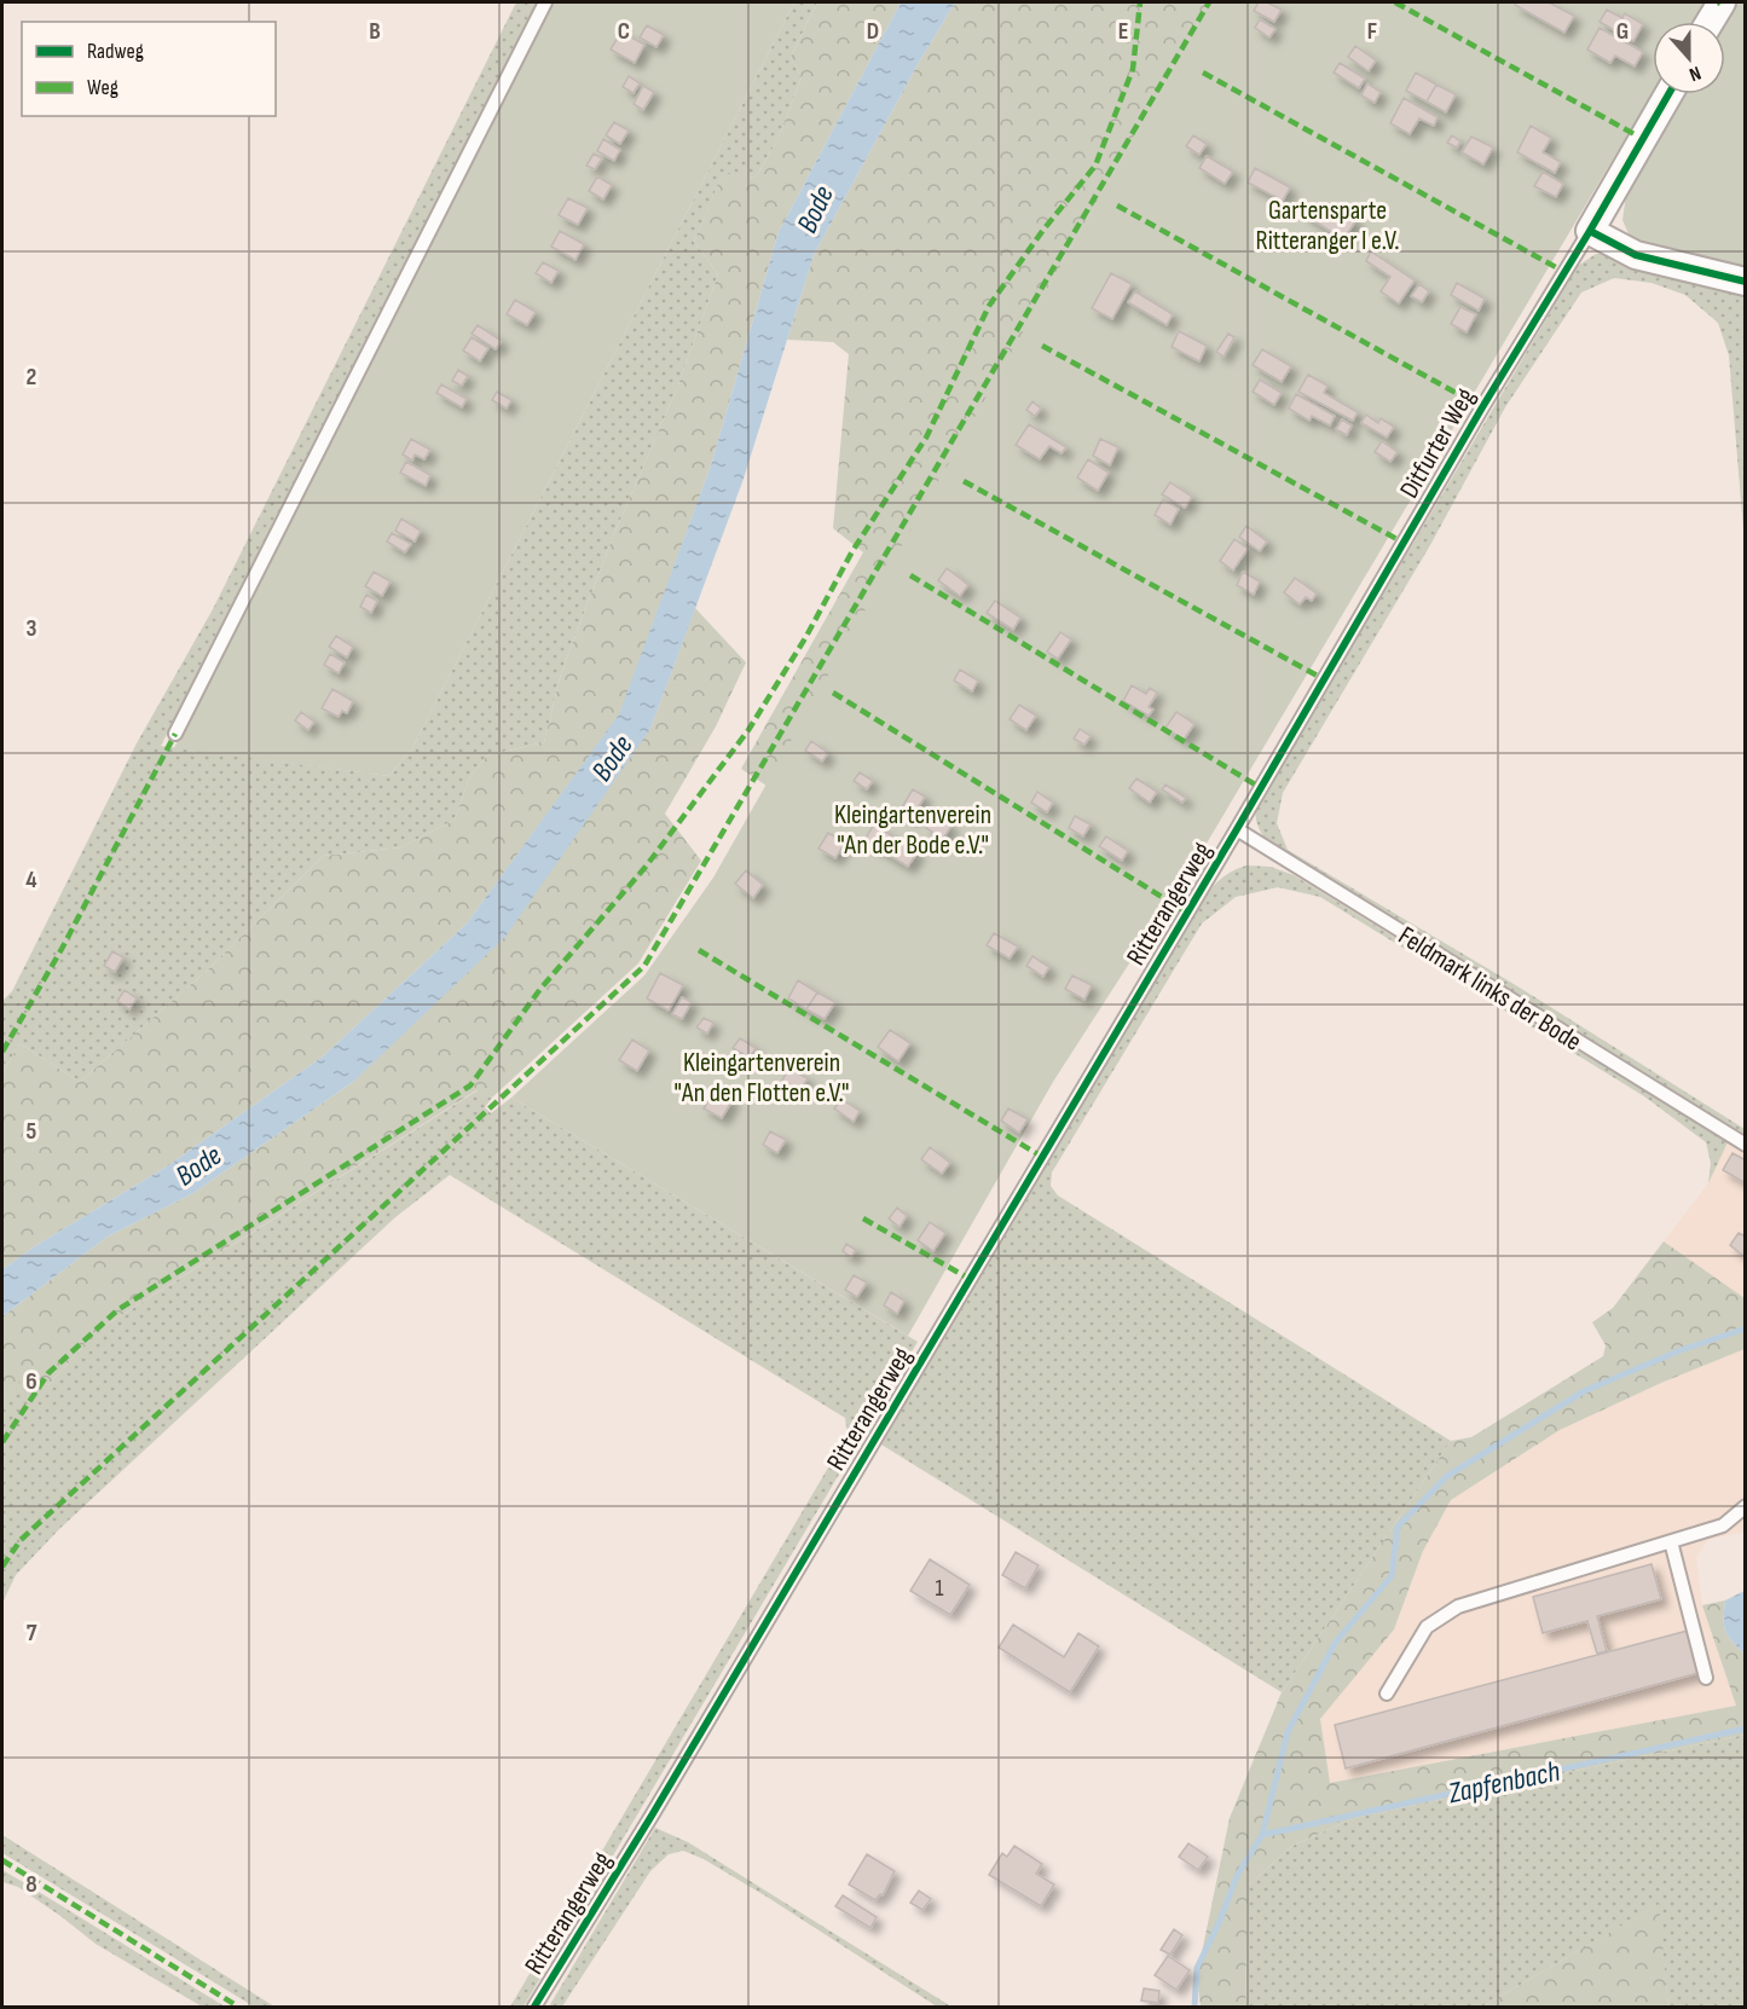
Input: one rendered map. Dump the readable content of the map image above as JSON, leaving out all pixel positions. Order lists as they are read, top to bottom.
{
  "streets": {
    "street": ["Ditfurter Weg"],
    "lane": ["Ritterangerweg", "Feldmark links der Bode"]
  },
  "crossings": [
    ["Ditfurter Weg", "Ritterangerweg"],
    ["Ditfurter Weg", "Feldmark links der Bode"],
    ["Ritterangerweg", "Feldmark links der Bode"]
  ],
  "water": ["Bode", "Zapfenbach"],
  "parks": ["Gartensparte Ritteranger I e.V.", "Kleingartenverein \"An der Bode e.V.\"", "Kleingartenverein \"An den Flotten e.V.\""],
  "house_numbers": ["1"],
  "legend": ["Radweg", "Weg"],
  "north": "bottom",
  "grid": {
    "columns": [
      "B",
      "C",
      "D",
      "E",
      "F",
      "G"
    ],
    "rows": [
      "2",
      "3",
      "4",
      "5",
      "6",
      "7",
      "8"
    ]
  }
}
